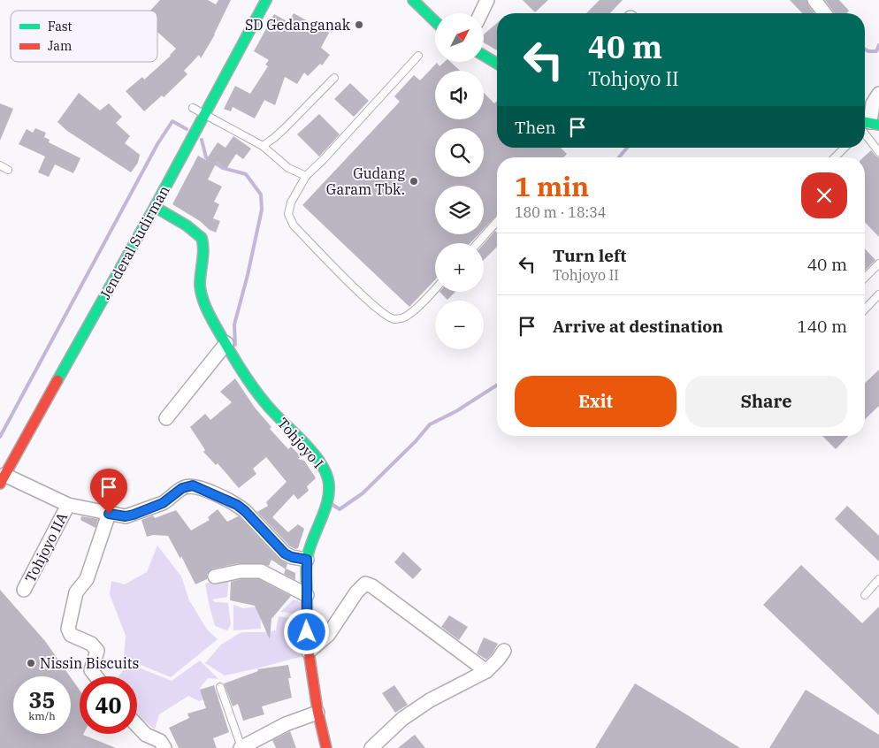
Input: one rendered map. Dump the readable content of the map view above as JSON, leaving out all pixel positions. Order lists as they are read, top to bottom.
{
  "streets": {
    "main road": ["Jenderal Sudirman", "Tohjoyo I"],
    "street": ["Tohjoyo IIA"]
  },
  "crossings": [
    ["Jenderal Sudirman", "Tohjoyo I"]
  ],
  "places": ["SD Gedanganak", "Gudang Garam Tbk.", "Nissin Biscuits"],
  "legend": ["Fast", "Jam"],
  "north": "top right",
  "page": {
    "map_buttons": ["+", "−"],
    "turn": ["40 m", "Tohjoyo II"],
    "then": "Then",
    "heading": ["1 min", "180 m · 18:34"],
    "list": [
      {
        "name": "Turn left",
        "note": "Tohjoyo II",
        "value": "40 m"
      },
      {
        "name": "Arrive at destination",
        "value": "140 m"
      }
    ],
    "buttons": ["Exit", "Share"],
    "speed": "35 km/h",
    "limit": "40"
  }
}
